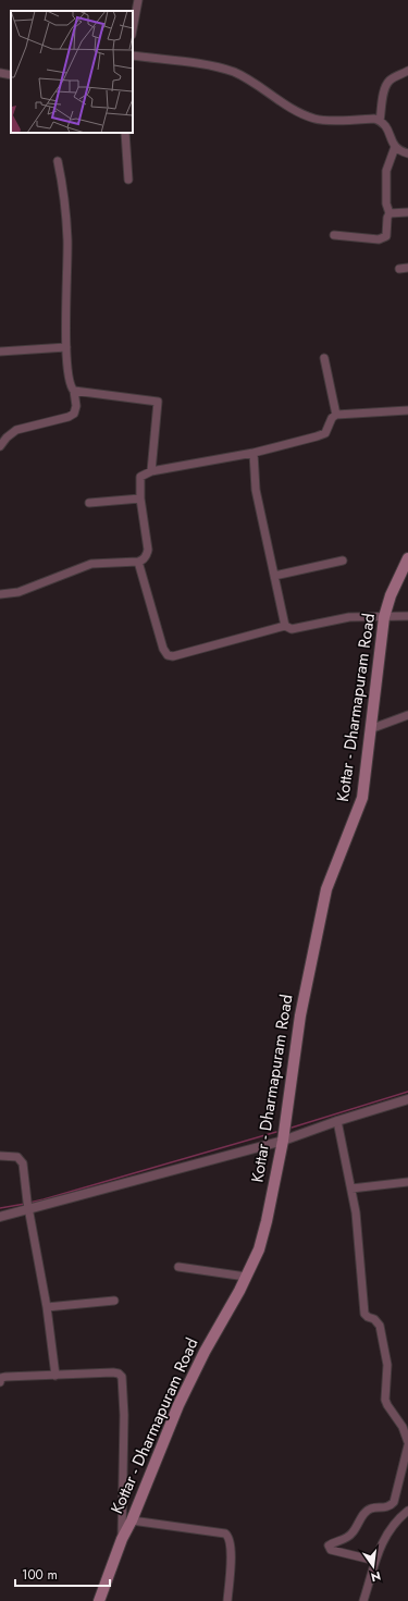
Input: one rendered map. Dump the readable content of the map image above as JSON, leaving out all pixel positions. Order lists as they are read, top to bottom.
{
  "streets": {
    "main road": ["Kottar - Dharmapuram Road"]
  },
  "scale_bar": "100 m",
  "north": "bottom"
}
